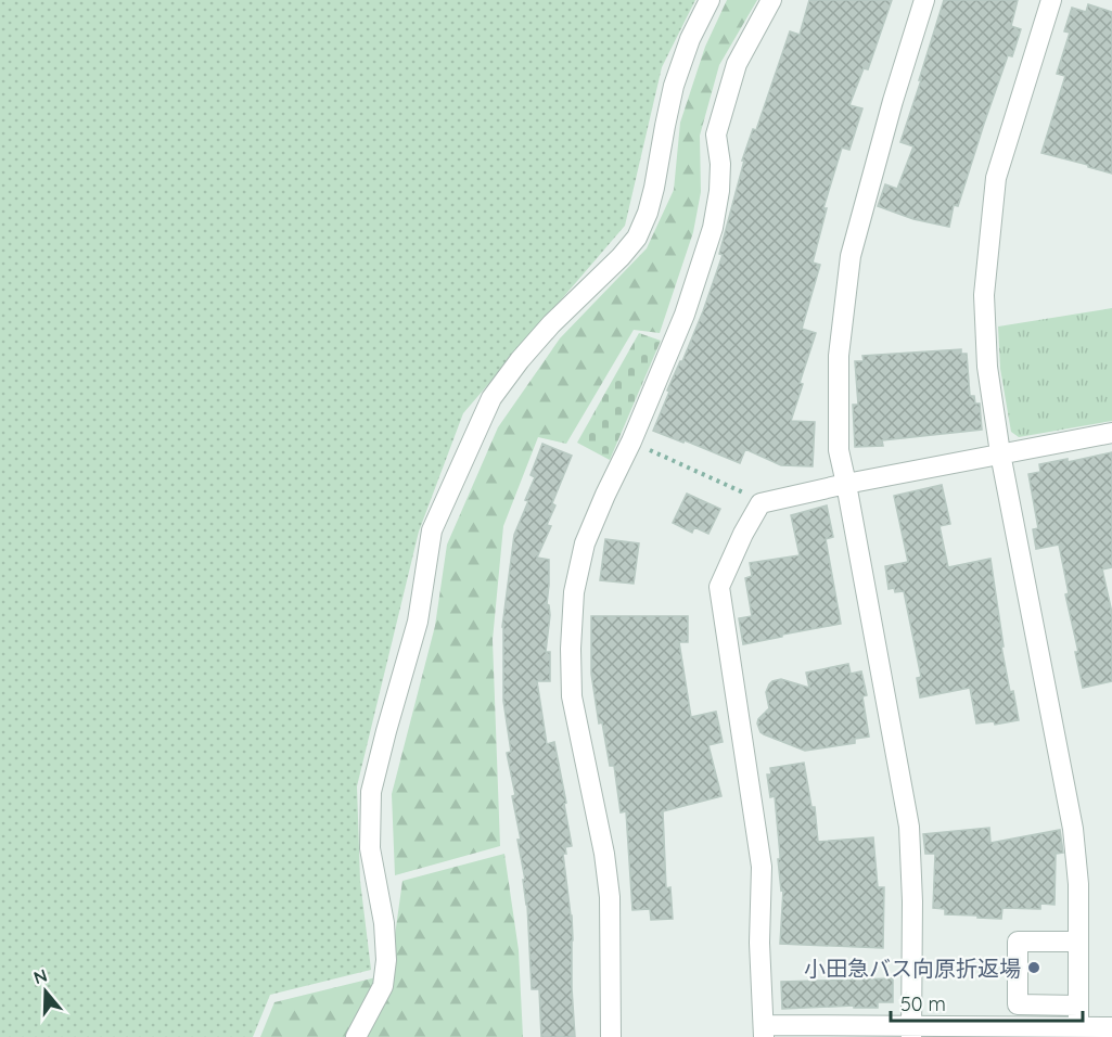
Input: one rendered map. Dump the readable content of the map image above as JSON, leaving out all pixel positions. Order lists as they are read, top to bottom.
{
  "places": ["小田急バス向原折返場"],
  "scale_bar": "50 m",
  "north": "top"
}
